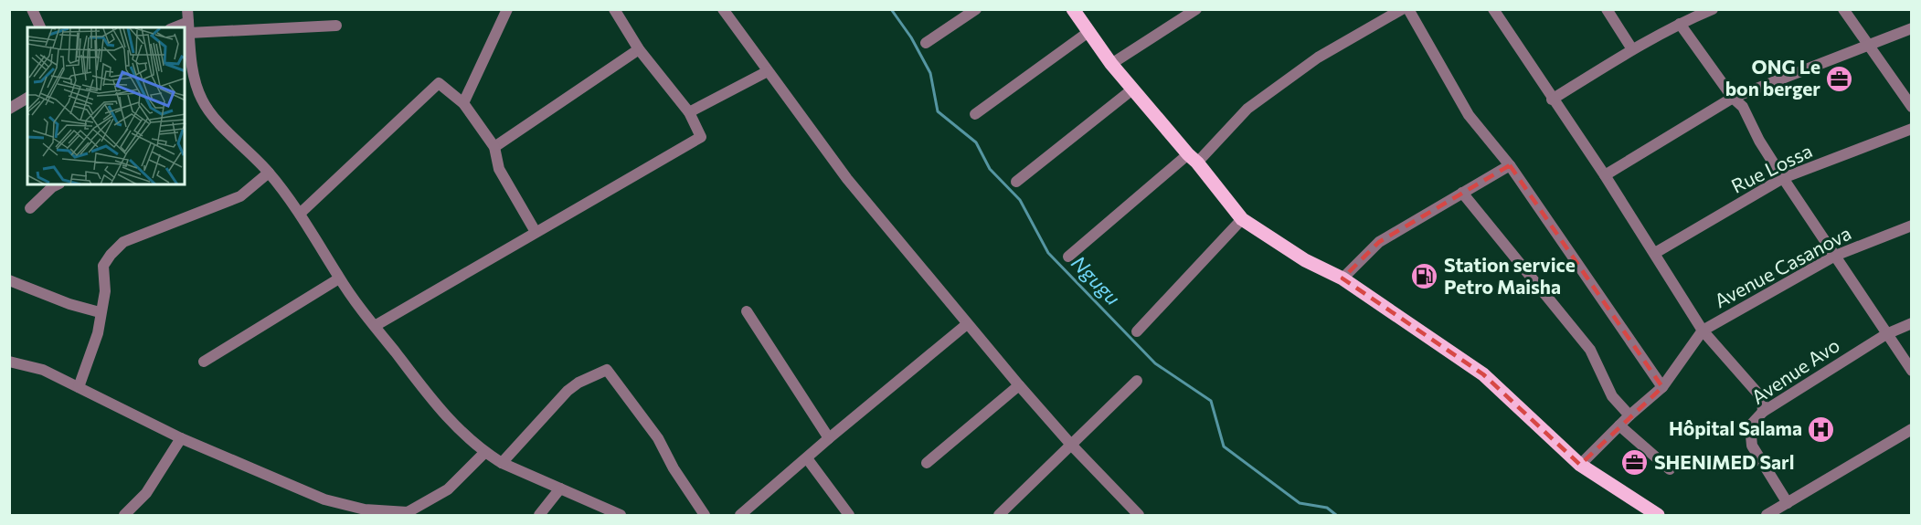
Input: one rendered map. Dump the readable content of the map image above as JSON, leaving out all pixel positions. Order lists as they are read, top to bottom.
{
  "streets": {
    "street": ["Rue Lossa", "Avenue Casanova", "Avenue Avo"]
  },
  "water": ["Ngugu"],
  "places": {
    "office": ["ONG Le bon berger", "SHENIMED Sarl"],
    "fuel station": ["Station service Petro Maisha"],
    "hospital": ["Hôpital Salama"]
  }
}
